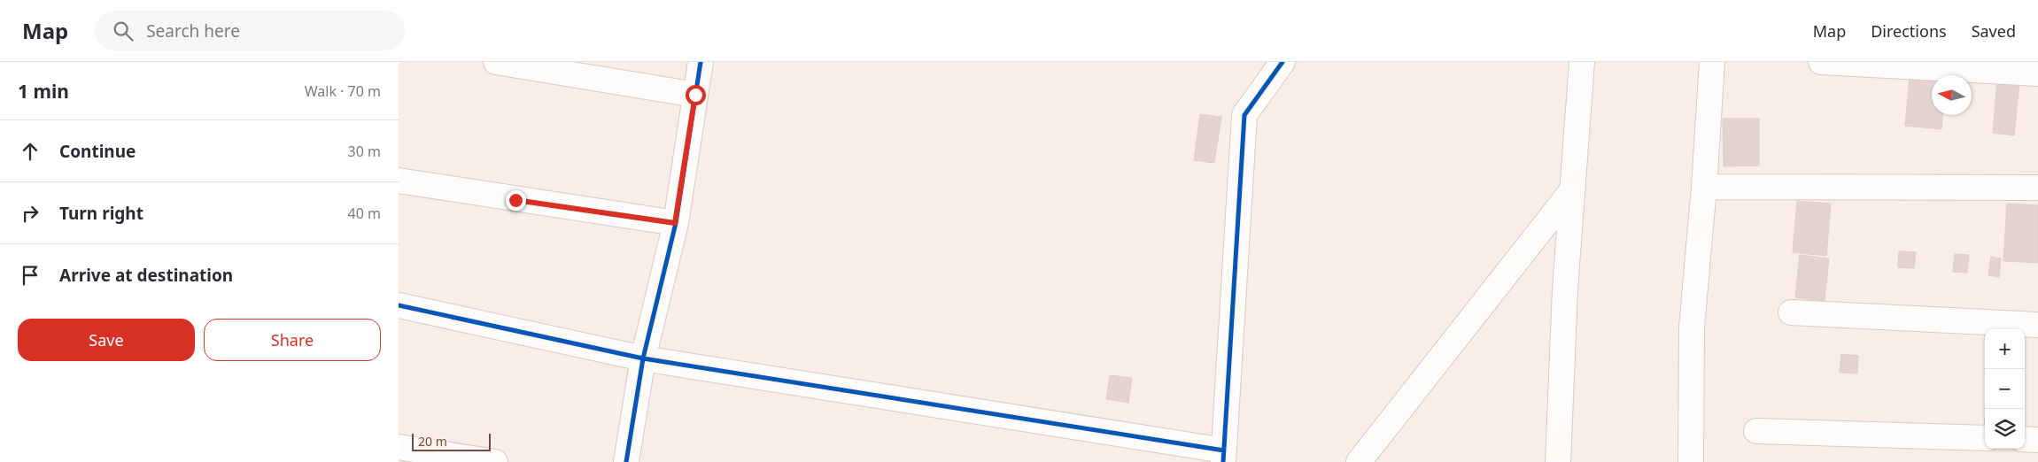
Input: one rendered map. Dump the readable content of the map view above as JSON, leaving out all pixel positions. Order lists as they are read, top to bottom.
{
  "scale_bar": "20 m",
  "north": "left",
  "page": {
    "header": "Map",
    "search": "Search here",
    "nav": ["Map", "Directions", "Saved"],
    "heading": ["1 min", "Walk · 70 m"],
    "list": [
      ["Continue", "30 m"],
      ["Turn right", "40 m"],
      "Arrive at destination"
    ],
    "buttons": ["Save", "Share"],
    "map_buttons": ["+", "−"],
    "scale": "20 m"
  }
}
